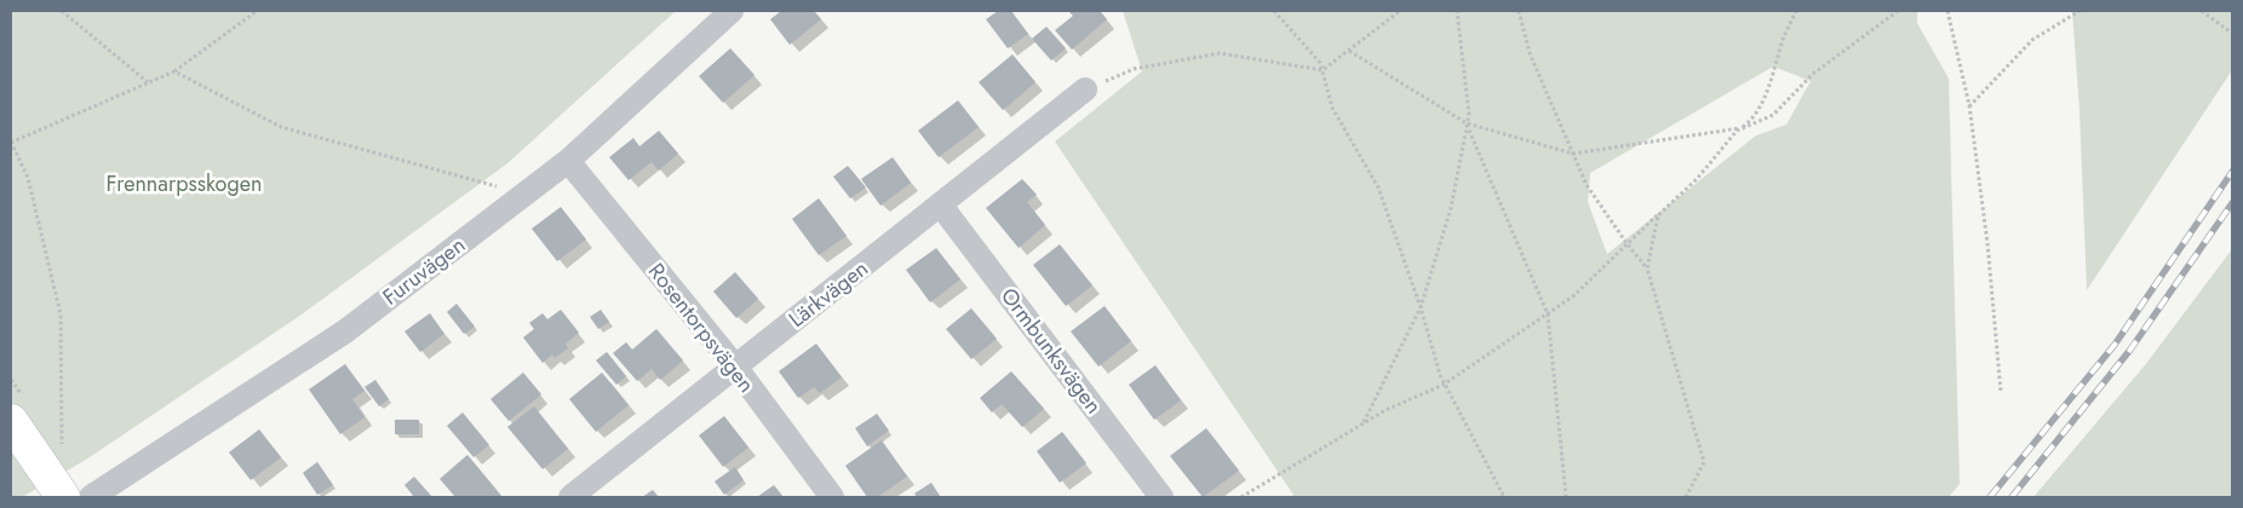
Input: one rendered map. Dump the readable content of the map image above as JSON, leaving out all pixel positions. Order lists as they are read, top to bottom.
{
  "streets": {
    "street": [
      "Furuvägen",
      "Lärkvägen",
      "Rosentorpsvägen",
      "Ormbunksvägen"
    ]
  },
  "crossings": [
    ["Furuvägen", "Rosentorpsvägen"],
    ["Lärkvägen", "Rosentorpsvägen"],
    ["Lärkvägen", "Ormbunksvägen"]
  ],
  "parks": ["Frennarpsskogen"]
}
